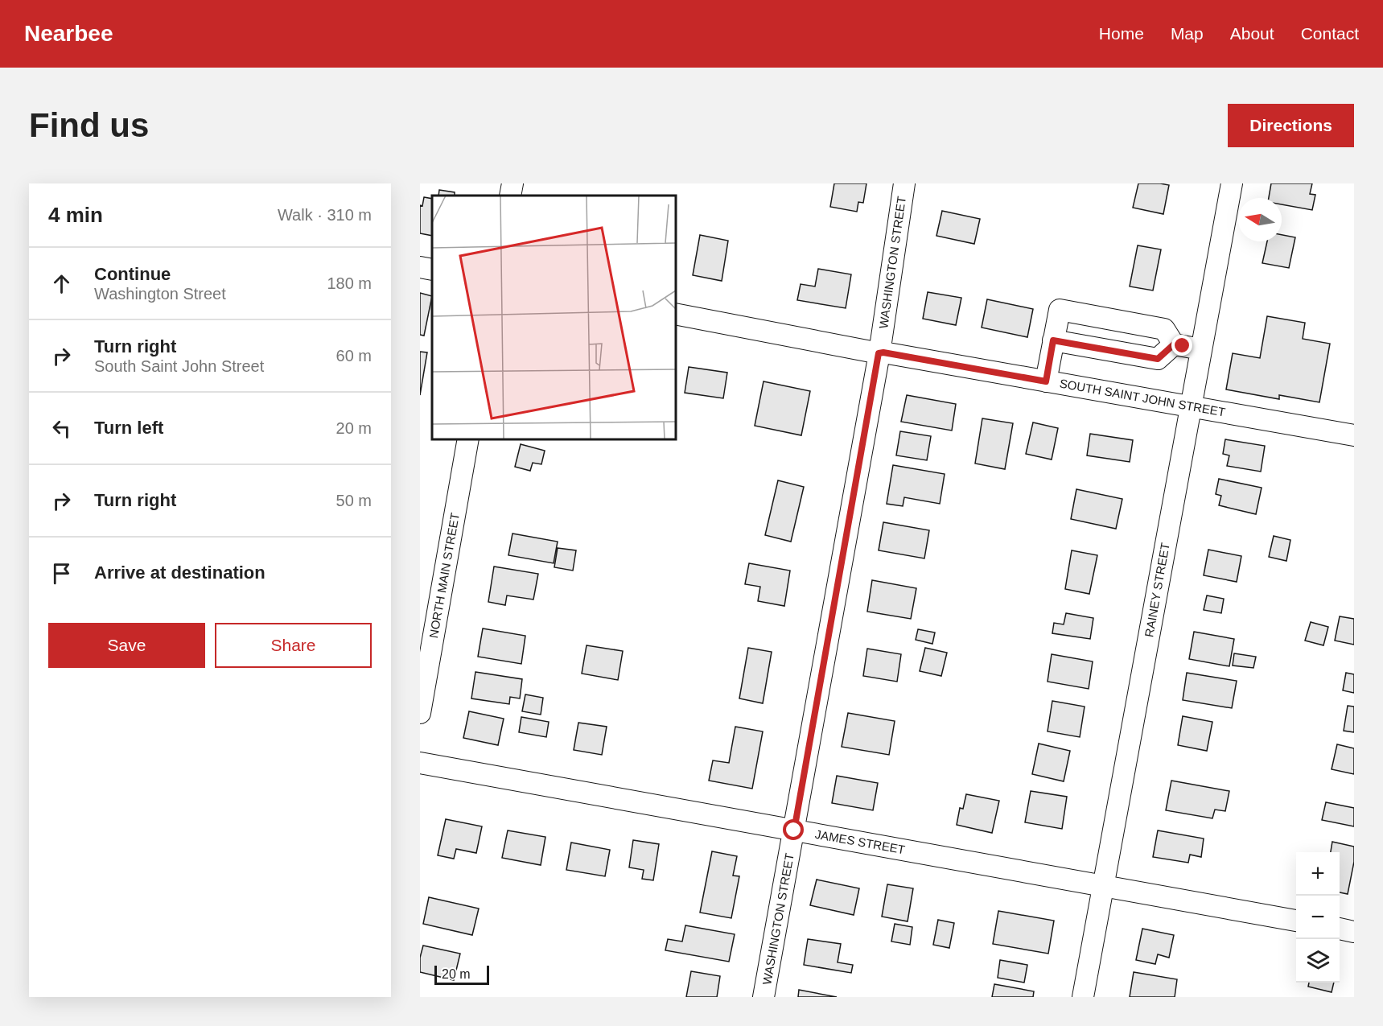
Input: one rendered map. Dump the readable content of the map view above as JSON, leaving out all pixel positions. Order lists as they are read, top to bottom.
{
  "streets": {
    "street": [
      "WASHINGTON STREET",
      "SOUTH SAINT JOHN STREET",
      "NORTH MAIN STREET",
      "RAINEY STREET",
      "JAMES STREET"
    ]
  },
  "crossings": [
    ["WASHINGTON STREET", "SOUTH SAINT JOHN STREET"],
    ["WASHINGTON STREET", "JAMES STREET"],
    ["SOUTH SAINT JOHN STREET", "RAINEY STREET"],
    ["RAINEY STREET", "JAMES STREET"]
  ],
  "scale_bar": "20 m",
  "north": "left",
  "page": {
    "header": "Nearbee",
    "nav": [
      "Home",
      "Map",
      "About",
      "Contact"
    ],
    "buttons": [
      "Directions",
      ["Save", "Share"]
    ],
    "title": "Find us",
    "heading": ["4 min", "Walk · 310 m"],
    "list": [
      ["Continue", "Washington Street", "180 m"],
      ["Turn right", "South Saint John Street", "60 m"],
      ["Turn left", "20 m"],
      ["Turn right", "50 m"],
      "Arrive at destination"
    ],
    "map_buttons": ["+", "−"],
    "scale": "20 m"
  }
}
